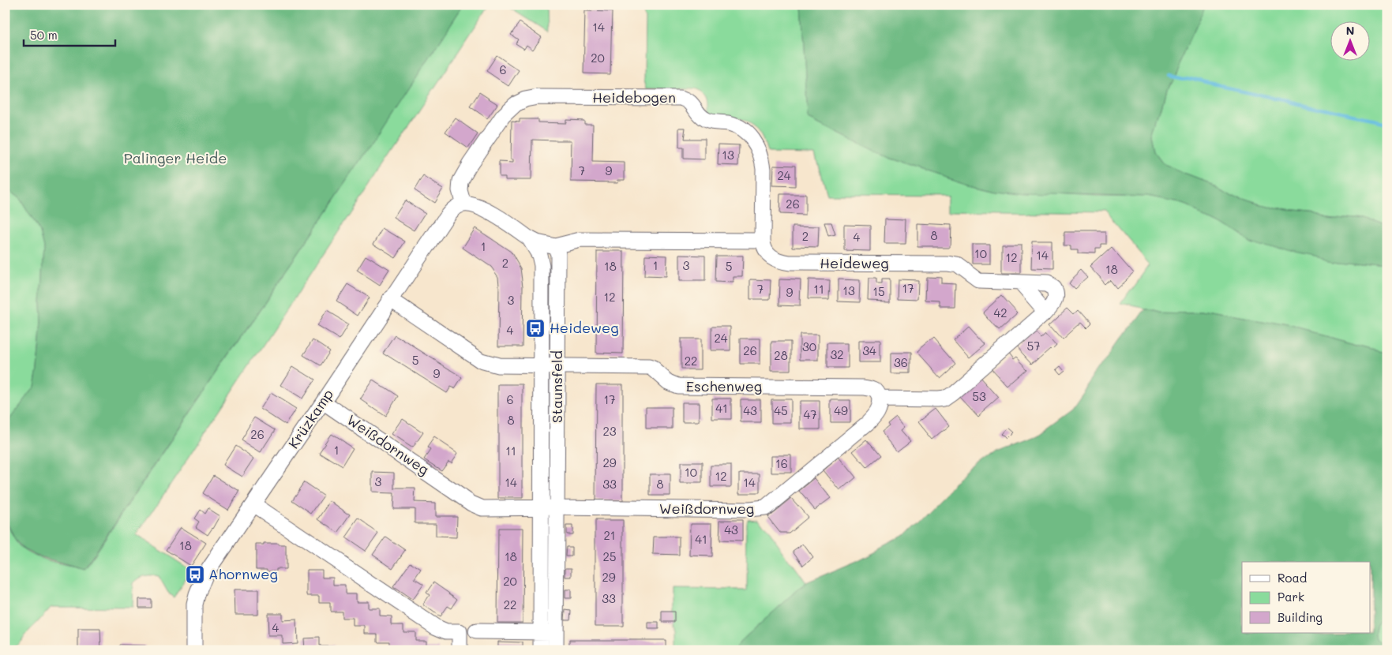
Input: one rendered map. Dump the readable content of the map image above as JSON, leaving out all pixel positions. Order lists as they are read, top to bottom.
{
  "streets": {
    "street": [
      "Heidebogen",
      "Heideweg",
      "Staunsfeld",
      "Eschenweg",
      "Krüzkamp",
      "Weißdornweg"
    ]
  },
  "crossings": [
    ["Heidebogen", "Heideweg"],
    ["Heidebogen", "Staunsfeld"],
    ["Heidebogen", "Krüzkamp"],
    ["Staunsfeld", "Eschenweg"],
    ["Staunsfeld", "Krüzkamp"],
    ["Staunsfeld", "Weißdornweg"],
    ["Eschenweg", "Krüzkamp"],
    ["Eschenweg", "Weißdornweg"],
    ["Krüzkamp", "Weißdornweg"]
  ],
  "parks": ["Palinger Heide"],
  "places": {
    "bus stop": ["Heideweg", "Ahornweg"]
  },
  "house_numbers": [
    "14",
    "20",
    "6",
    "13",
    "7",
    "9",
    "24",
    "26",
    "8",
    "2",
    "4",
    "1",
    "10",
    "14",
    "12",
    "2",
    "1",
    "3",
    "18",
    "5",
    "18",
    "17",
    "7",
    "11",
    "13",
    "15",
    "9",
    "12",
    "3",
    "42",
    "4",
    "24",
    "57",
    "30",
    "26",
    "34",
    "32",
    "28",
    "5",
    "22",
    "36",
    "9",
    "53",
    "6",
    "17",
    "41",
    "43",
    "45",
    "49",
    "47",
    "8",
    "23",
    "26",
    "1",
    "11",
    "29",
    "16",
    "10",
    "12",
    "3",
    "14",
    "14",
    "33",
    "8",
    "43",
    "21",
    "41",
    "18",
    "18",
    "25",
    "29",
    "20",
    "33",
    "22",
    "4"
  ],
  "legend": ["Road", "Park", "Building"],
  "scale_bar": "50 m",
  "north": "top"
}
